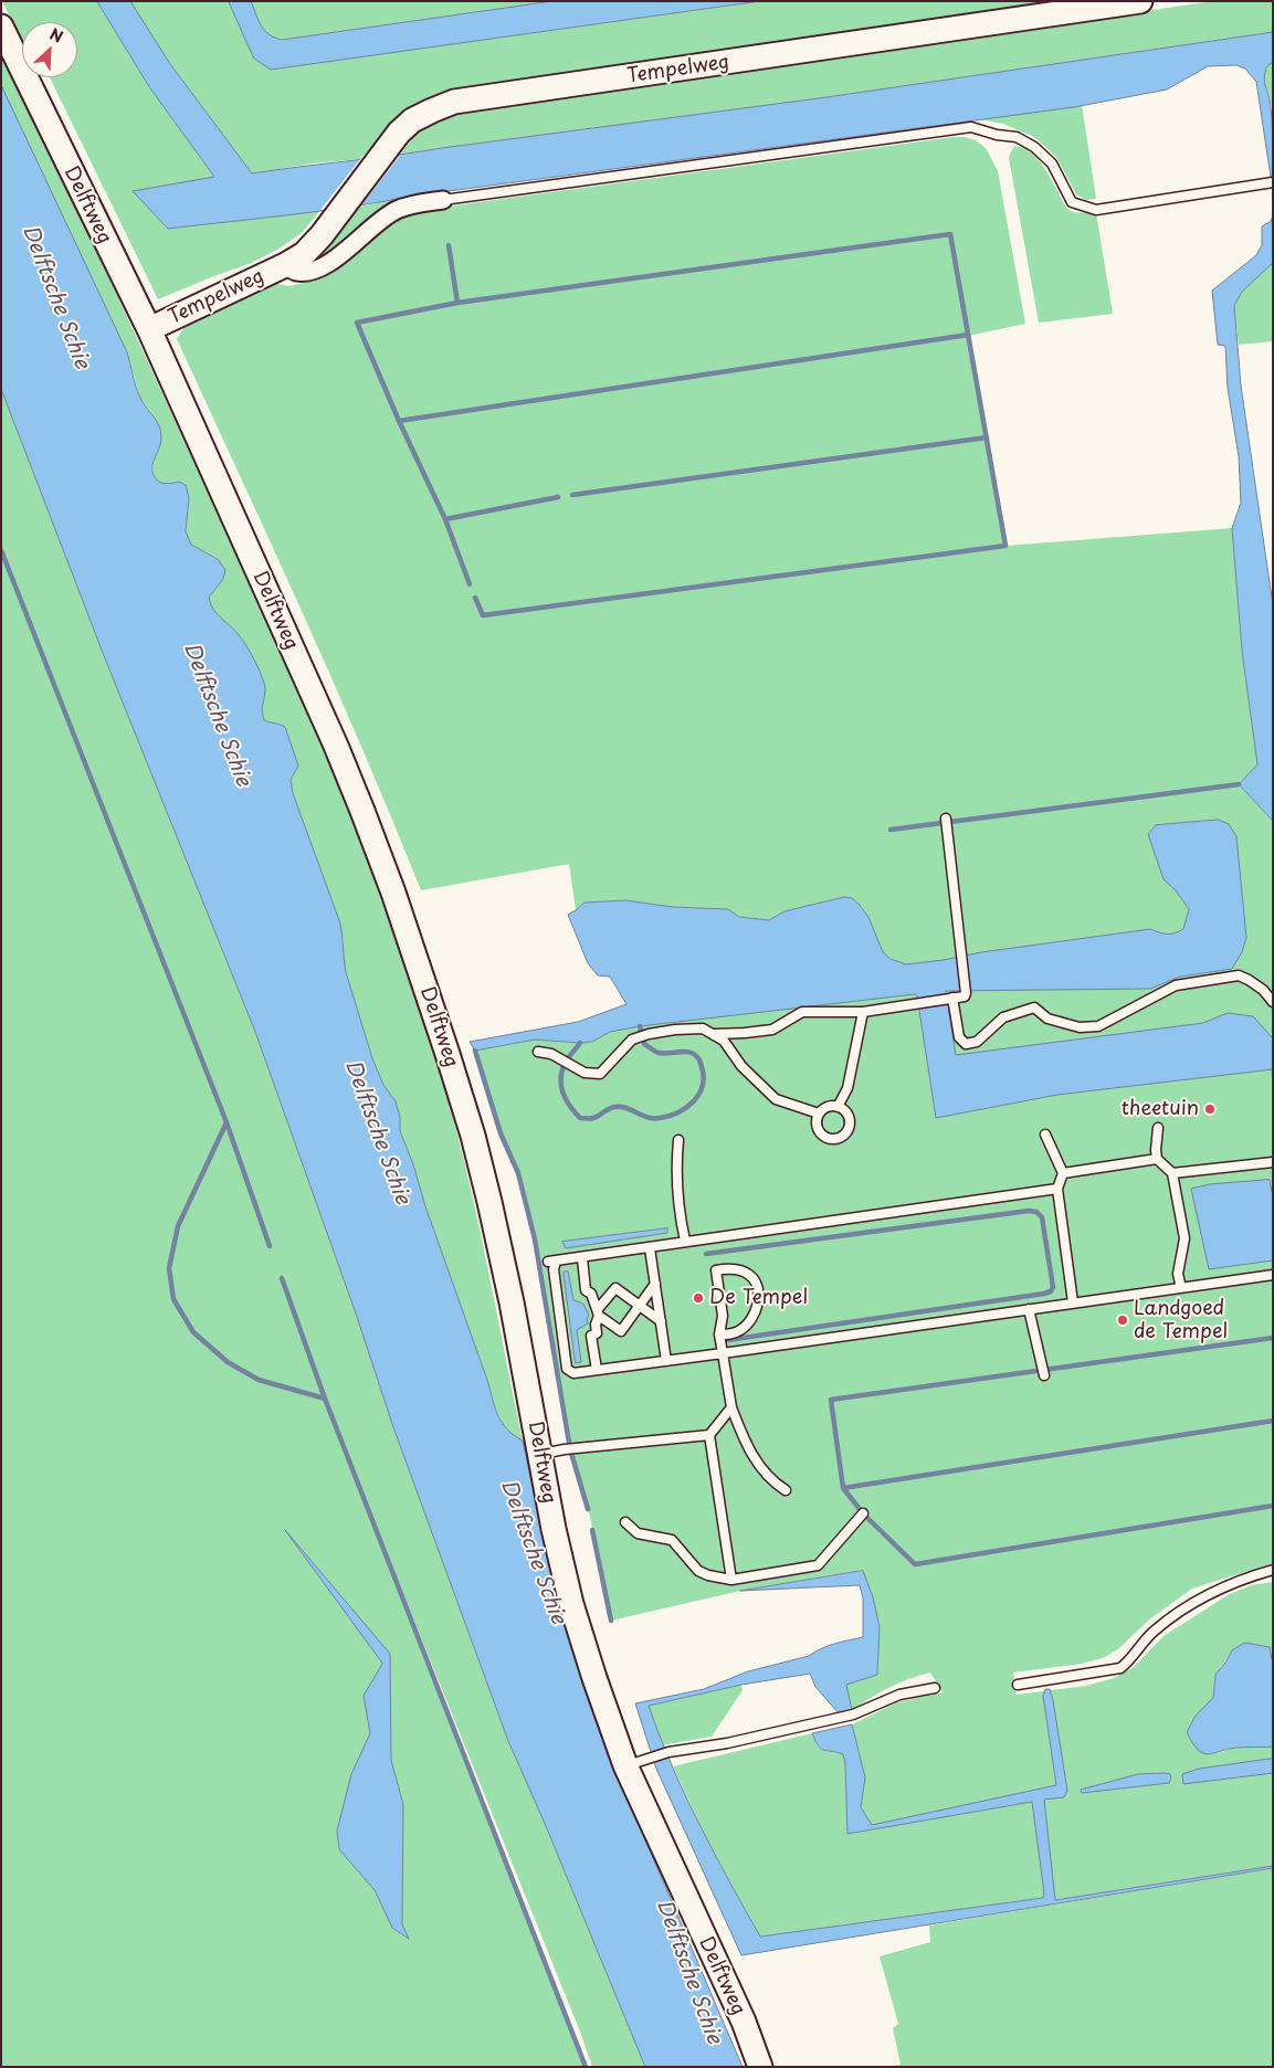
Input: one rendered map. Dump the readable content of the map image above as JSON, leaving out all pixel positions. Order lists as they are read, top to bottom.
{
  "streets": {
    "street": ["Tempelweg", "Delftweg"]
  },
  "crossings": [
    ["Tempelweg", "Delftweg"]
  ],
  "water": ["Delftsche Schie"],
  "places": ["theetuin", "De Tempel", "Landgoed de Tempel"],
  "north": "top right"
}
